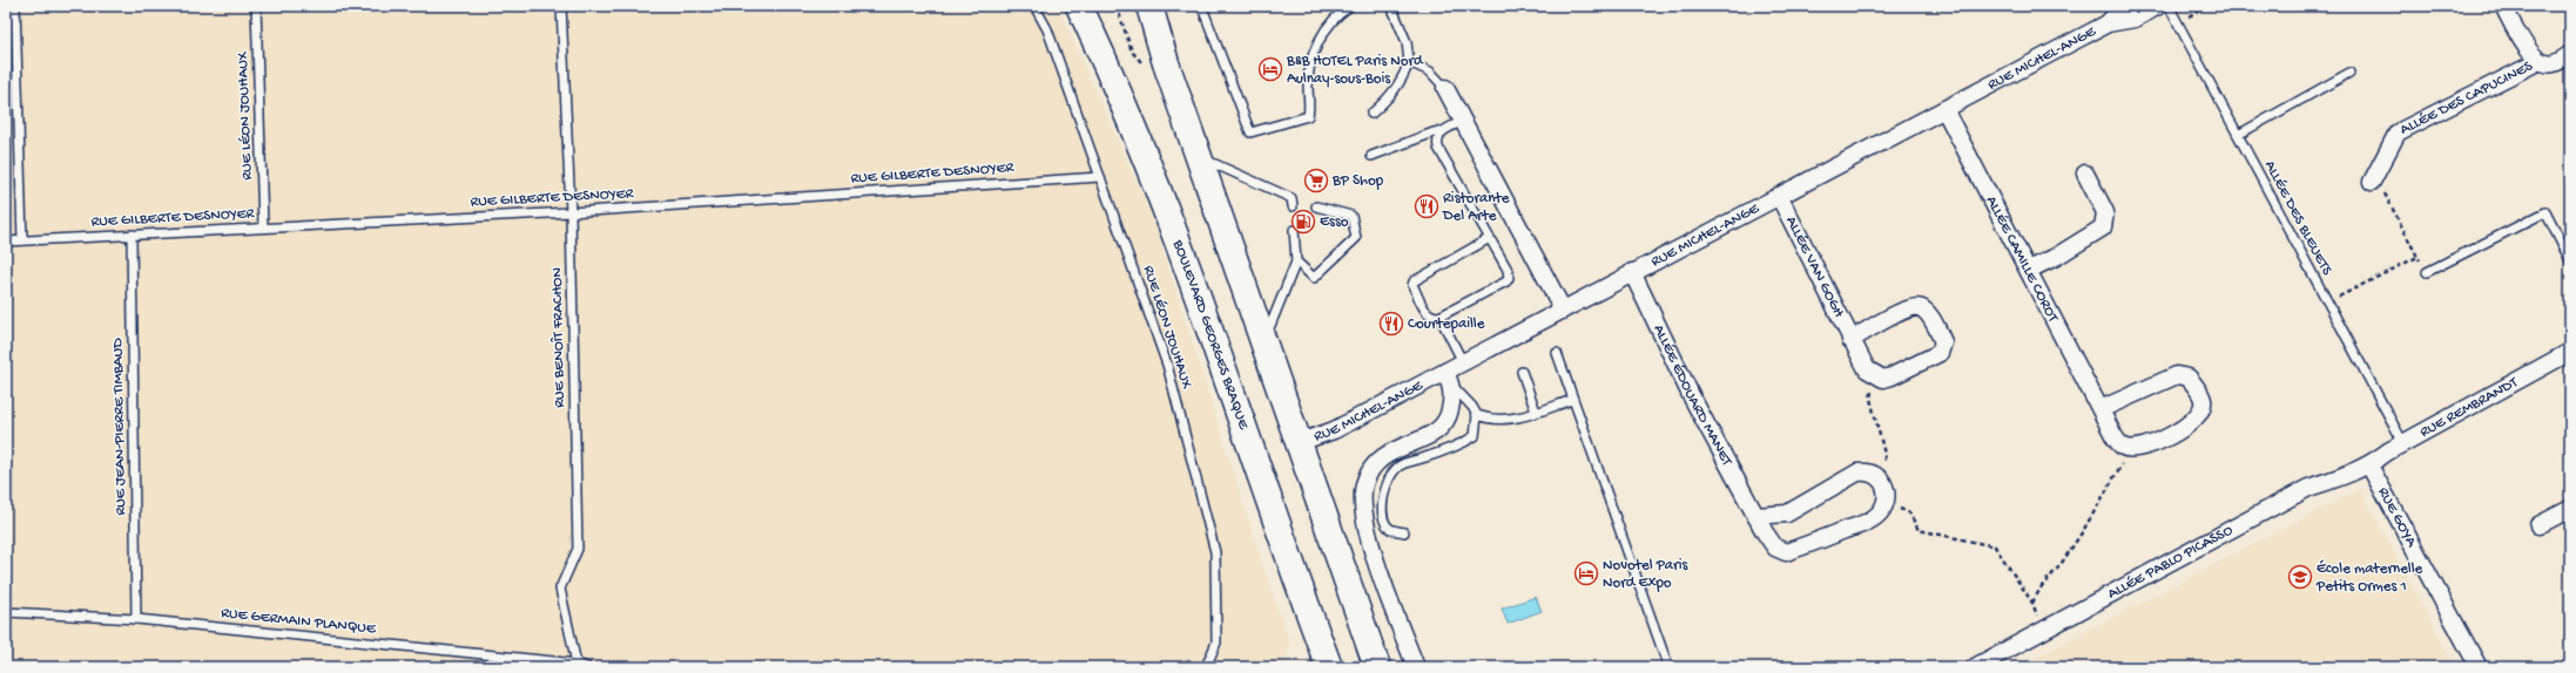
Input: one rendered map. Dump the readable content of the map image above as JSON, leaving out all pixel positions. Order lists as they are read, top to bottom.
{
  "streets": {
    "main road": ["BOULEVARD GEORGES BRAQUE"],
    "street": [
      "RUE MICHEL-ANGE",
      "ALLÉE DES CAPUCINES",
      "ALLÉE CAMILLE COROT",
      "ALLÉE VAN GOGH",
      "ALLÉE ÉDOUARD MANET",
      "RUE REMBRANDT",
      "RUE GOYA",
      "ALLÉE PABLO PICASSO"
    ],
    "lane": [
      "RUE LÉON JOUHAUX",
      "RUE GILBERTE DESNOYER",
      "ALLÉE DES BLEUETS",
      "RUE BENOÎT FRACHON",
      "RUE JEAN-PIERRE TIMBAUD",
      "RUE GERMAIN PLANQUE"
    ]
  },
  "crossings": [
    ["RUE MICHEL-ANGE", "ALLÉE CAMILLE COROT"],
    ["RUE MICHEL-ANGE", "ALLÉE VAN GOGH"],
    ["RUE MICHEL-ANGE", "ALLÉE ÉDOUARD MANET"],
    ["RUE LÉON JOUHAUX", "RUE GILBERTE DESNOYER"],
    ["RUE GILBERTE DESNOYER", "RUE BENOÎT FRACHON"],
    ["RUE GILBERTE DESNOYER", "RUE JEAN-PIERRE TIMBAUD"],
    ["ALLÉE DES BLEUETS", "RUE REMBRANDT"],
    ["RUE BENOÎT FRACHON", "RUE GERMAIN PLANQUE"],
    ["RUE REMBRANDT", "RUE GOYA"],
    ["RUE REMBRANDT", "ALLÉE PABLO PICASSO"],
    ["RUE JEAN-PIERRE TIMBAUD", "RUE GERMAIN PLANQUE"],
    ["RUE GOYA", "ALLÉE PABLO PICASSO"]
  ],
  "places": {
    "hotel": ["B&B HOTEL Paris Nord Aulnay-sous-Bois", "Novotel Paris Nord Expo"],
    "supermarket": ["BP Shop"],
    "restaurant": ["Ristorante Del Arte", "Courtepaille"],
    "fuel station": ["Esso"],
    "school or university": ["École maternelle Petits Ormes 1"]
  }
}
